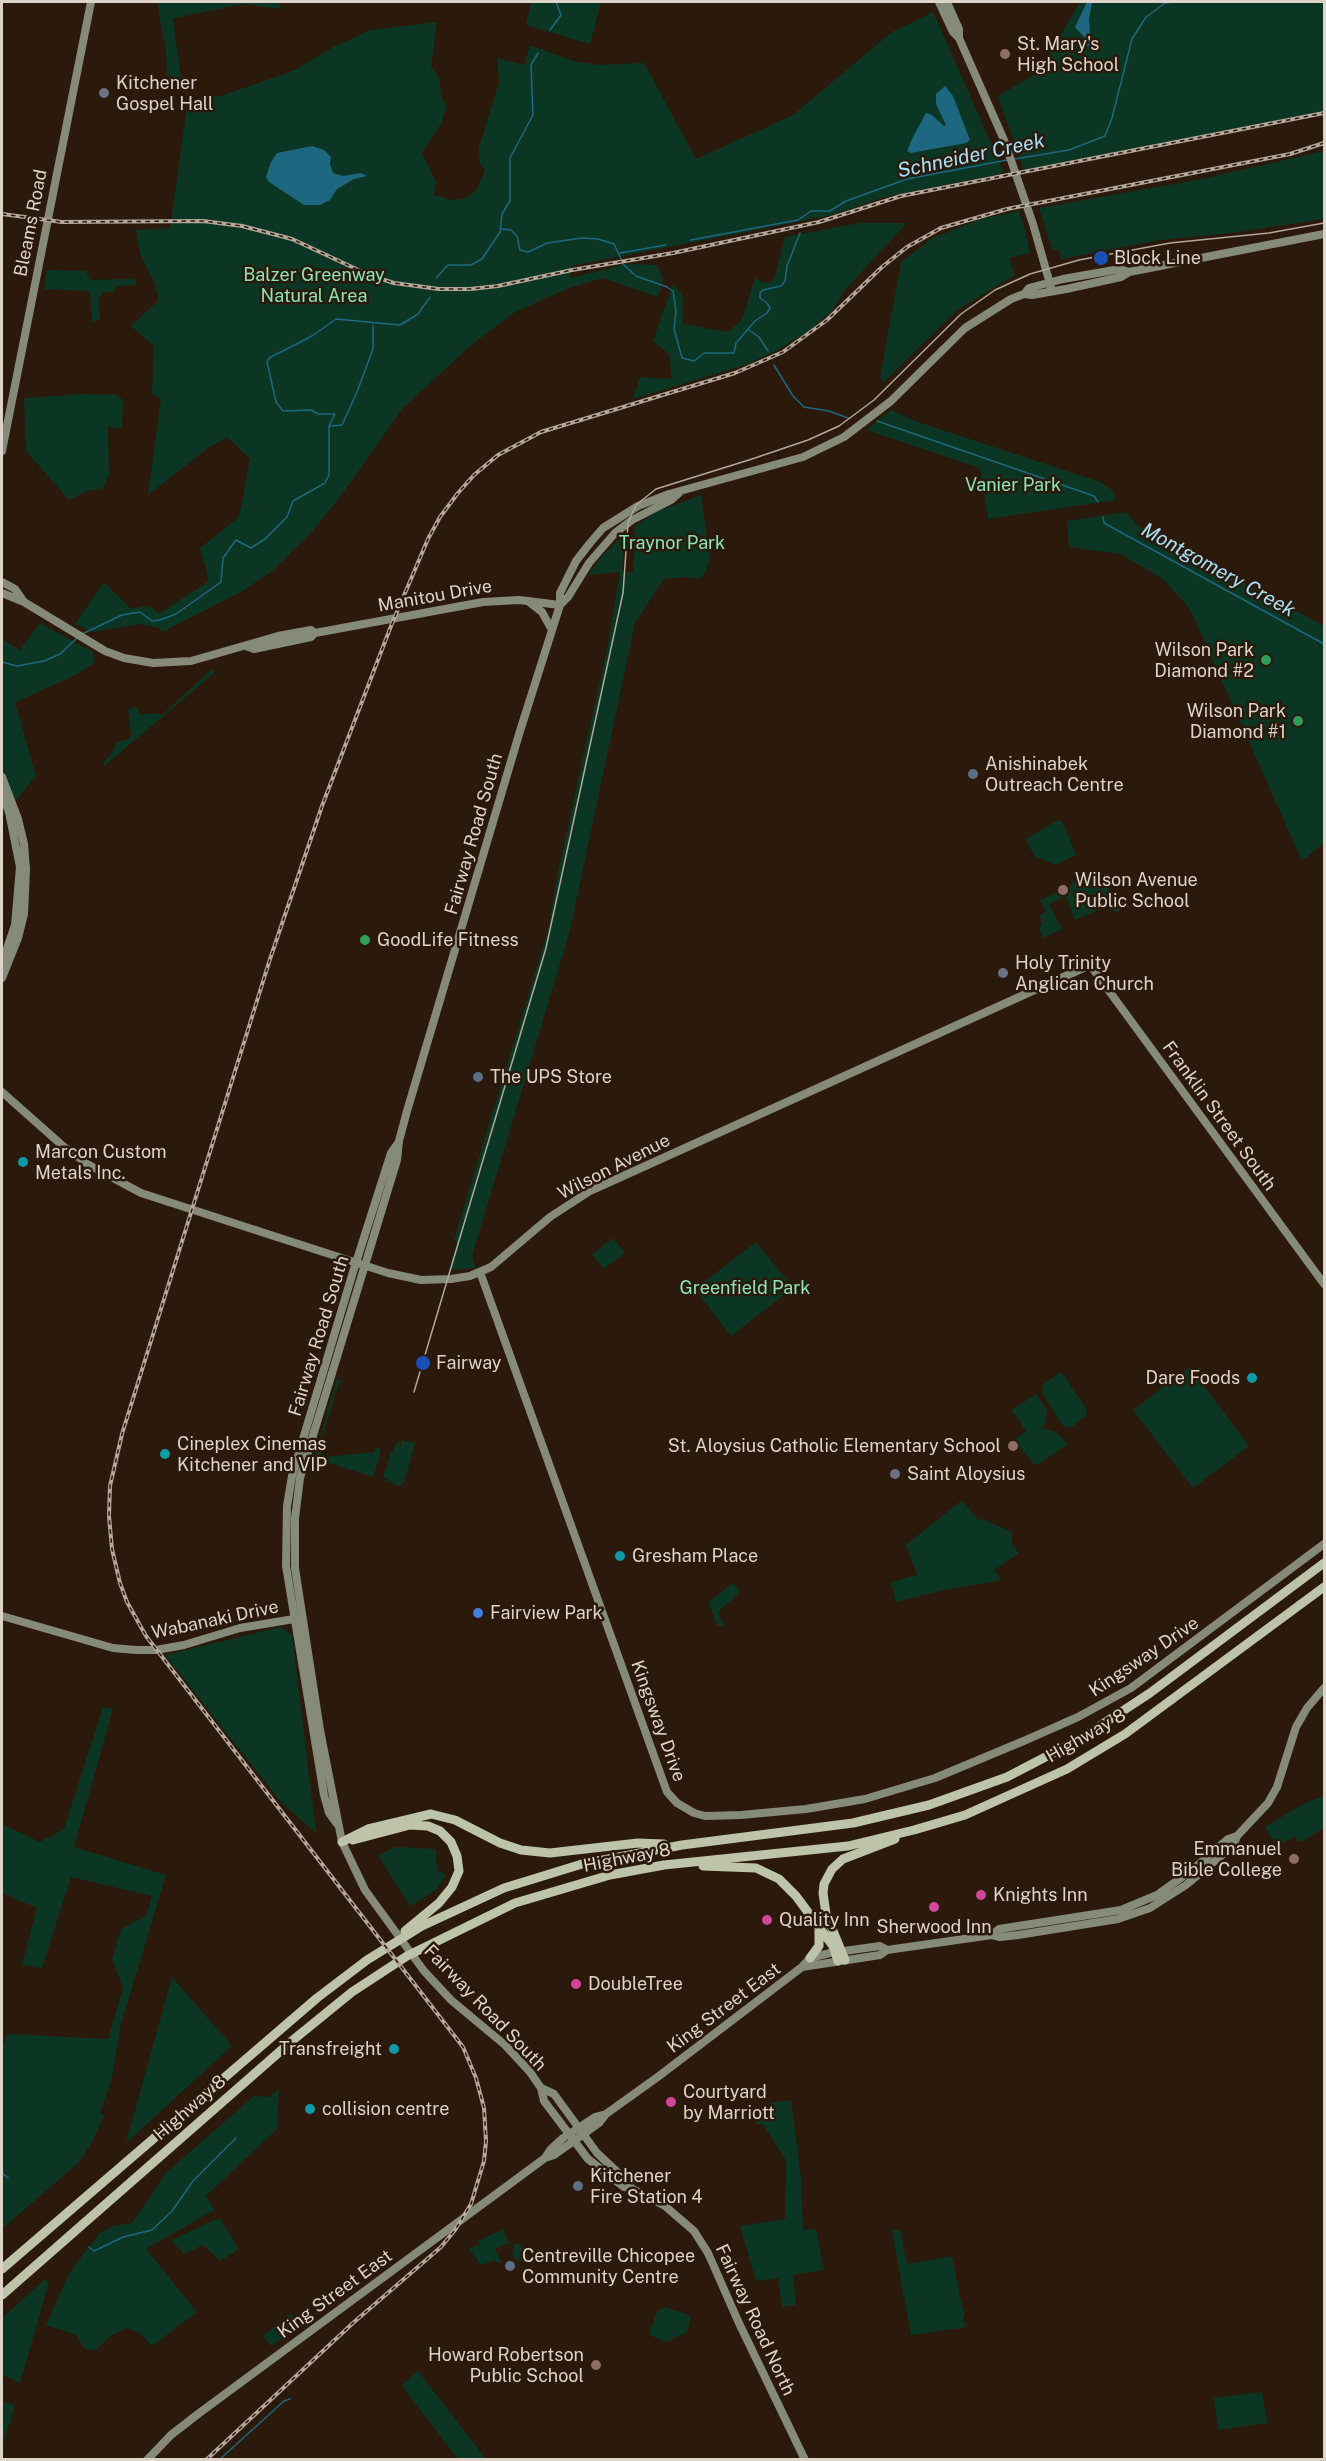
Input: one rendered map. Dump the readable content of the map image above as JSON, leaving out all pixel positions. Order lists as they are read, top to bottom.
{
  "streets": {
    "highway": ["Highway 8"],
    "main road": [
      "Bleams Road",
      "Manitou Drive",
      "Fairway Road South",
      "Franklin Street South",
      "Wilson Avenue",
      "Wabanaki Drive",
      "Kingsway Drive",
      "King Street East",
      "Fairway Road North"
    ]
  },
  "crossings": [
    ["Manitou Drive", "Fairway Road South"],
    ["Fairway Road South", "Wilson Avenue"],
    ["Fairway Road South", "Wabanaki Drive"],
    ["Fairway Road South", "King Street East"],
    ["Fairway Road South", "Fairway Road North"],
    ["Franklin Street South", "Wilson Avenue"],
    ["Wilson Avenue", "Kingsway Drive"],
    ["King Street East", "Fairway Road North"]
  ],
  "water": ["Schneider Creek", "Montgomery Creek"],
  "parks": [
    "Balzer Greenway Natural Area",
    "Vanier Park",
    "Traynor Park",
    "Greenfield Park"
  ],
  "places": [
    "St. Mary's High School",
    "Kitchener Gospel Hall",
    "Block Line",
    "Wilson Park Diamond #2",
    "Wilson Park Diamond #1",
    "Anishinabek Outreach Centre",
    "Wilson Avenue Public School",
    "GoodLife Fitness",
    "Holy Trinity Anglican Church",
    "The UPS Store",
    "Marcon Custom Metals Inc.",
    "Fairway",
    "Dare Foods",
    "St. Aloysius Catholic Elementary School",
    "Cineplex Cinemas Kitchener and VIP",
    "Saint Aloysius",
    "Gresham Place",
    "Fairview Park",
    "Emmanuel Bible College",
    "Knights Inn",
    "Sherwood Inn",
    "Quality Inn",
    "DoubleTree",
    "Transfreight",
    "Courtyard by Marriott",
    "collision centre",
    "Kitchener Fire Station 4",
    "Centreville Chicopee Community Centre",
    "Howard Robertson Public School"
  ]
}
